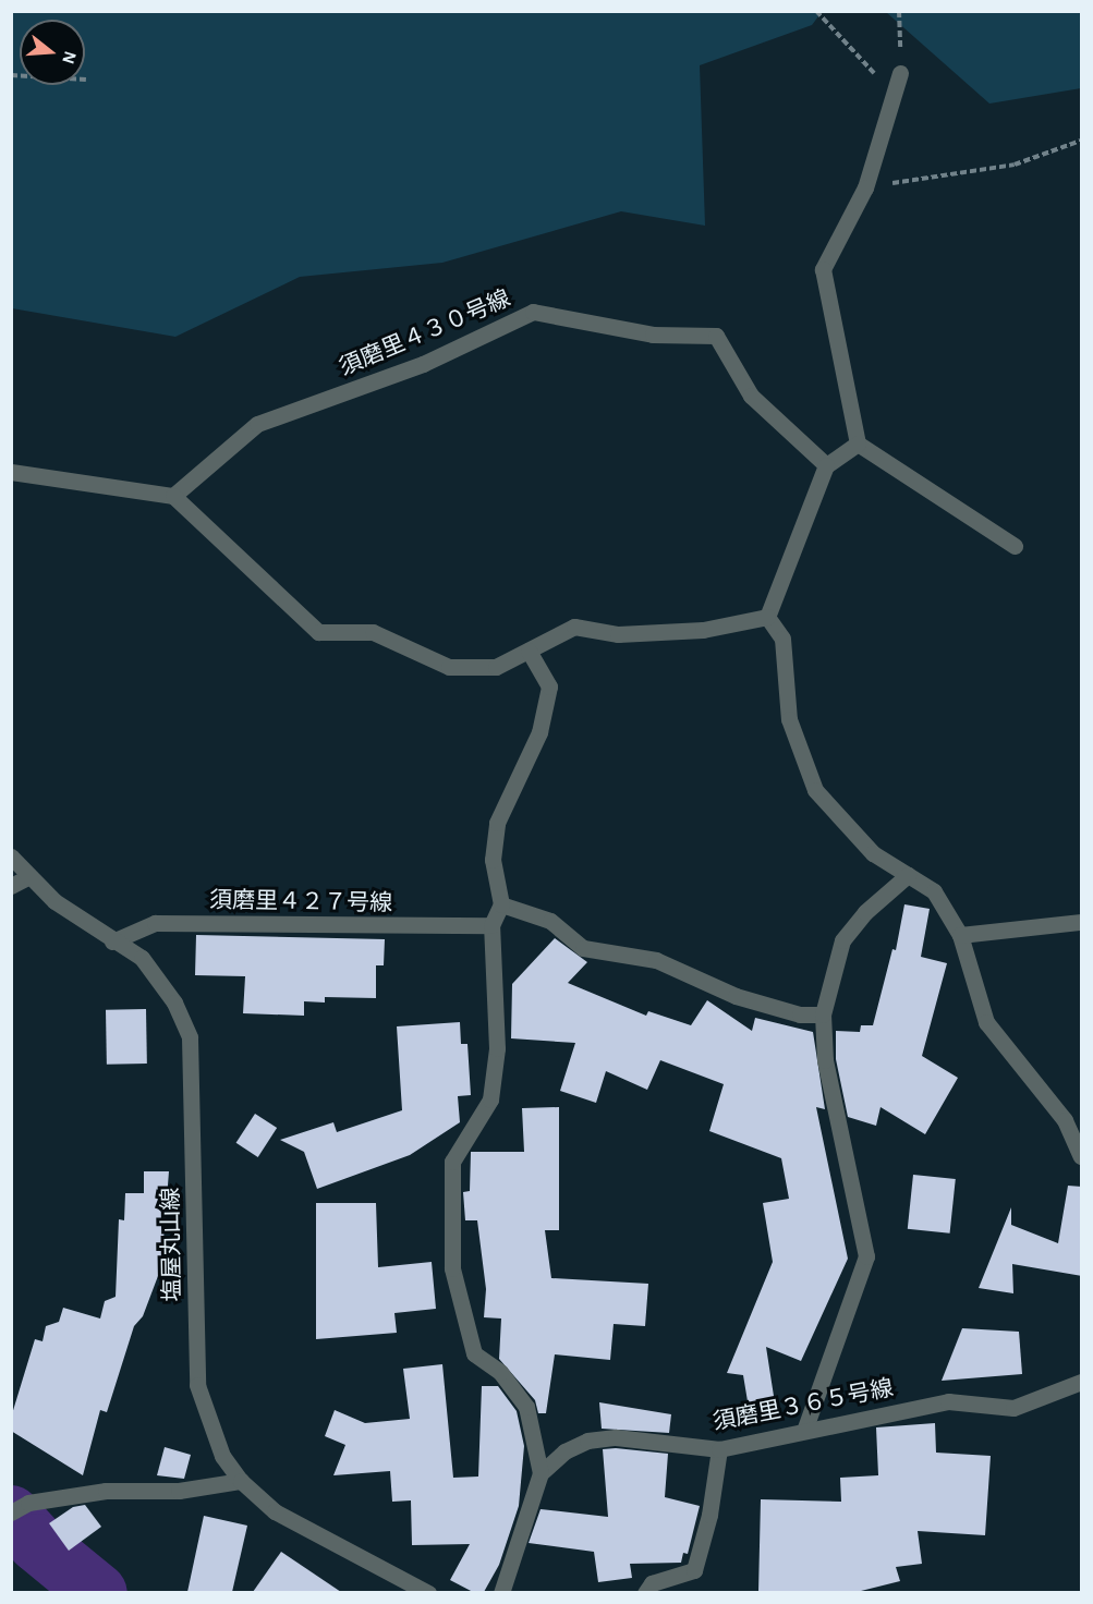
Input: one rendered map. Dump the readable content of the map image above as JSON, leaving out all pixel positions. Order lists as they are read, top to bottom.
{
  "streets": {
    "street": [
      "須磨里４３０号線",
      "須磨里４２７号線",
      "塩屋丸山線",
      "須磨里３６５号線"
    ]
  },
  "crossings": [
    ["須磨里４２７号線", "塩屋丸山線"]
  ],
  "north": "right"
}
